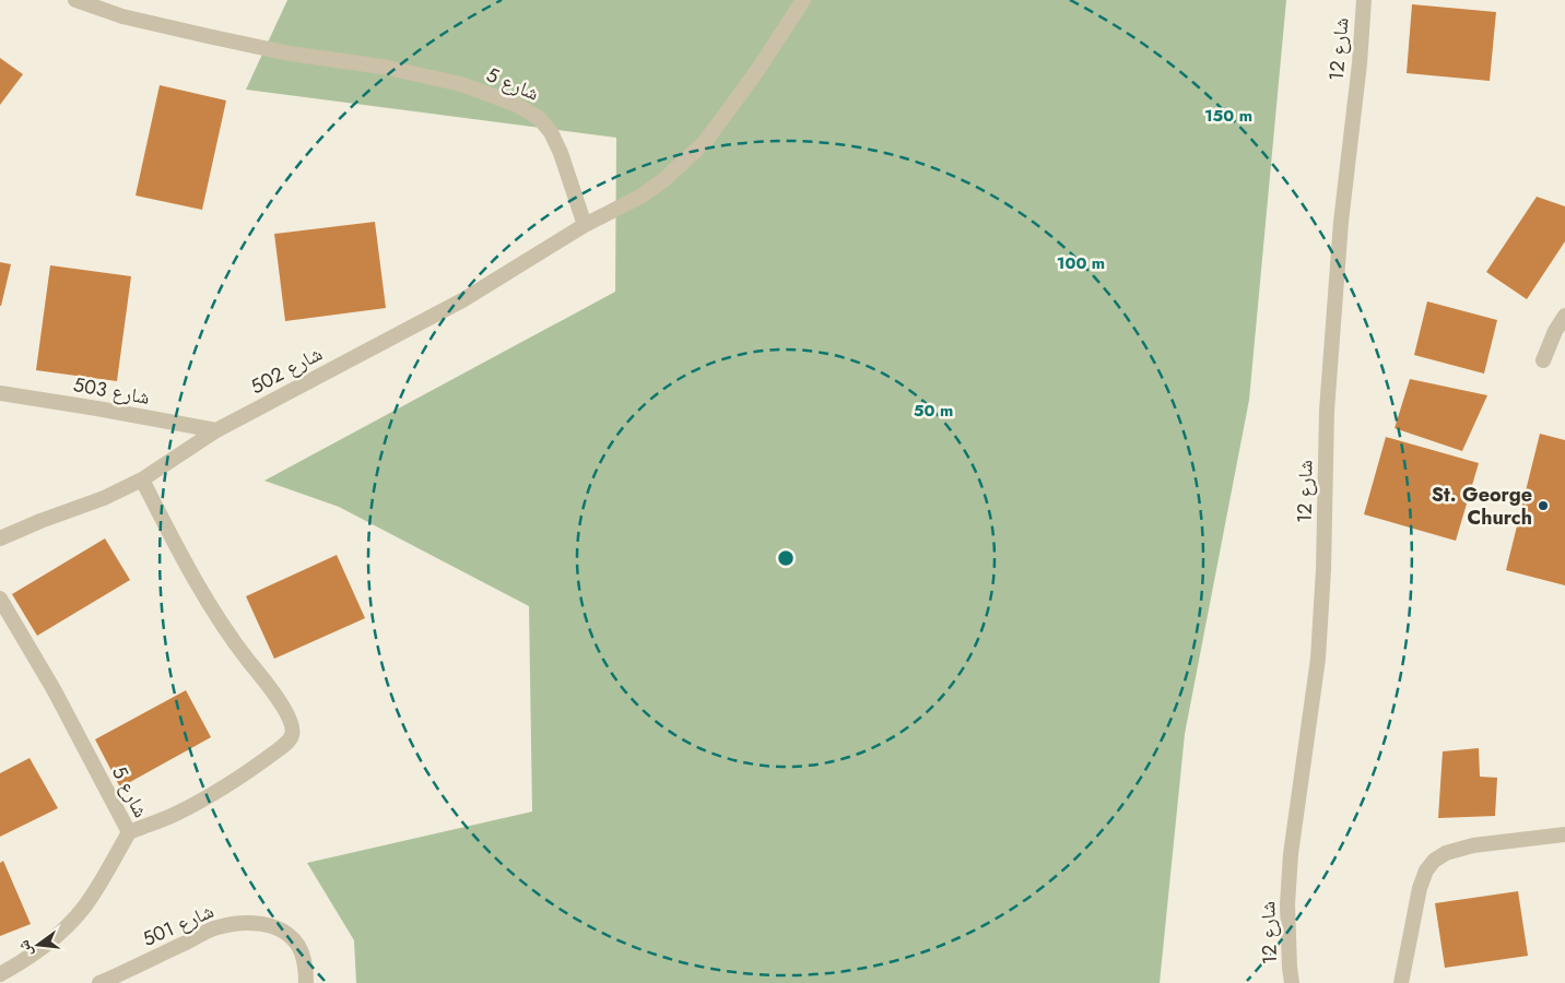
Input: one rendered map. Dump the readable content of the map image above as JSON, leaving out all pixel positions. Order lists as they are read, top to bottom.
{
  "streets": {
    "street": [
      "شارع 12",
      "شارع 5",
      "شارع 502",
      "شارع 503",
      "شارع 501"
    ]
  },
  "crossings": [
    ["شارع 5", "شارع 502"],
    ["شارع 502", "شارع 503"]
  ],
  "places": ["St. George Church"],
  "north": "left",
  "rings": ["150 m", "100 m", "50 m"]
}
